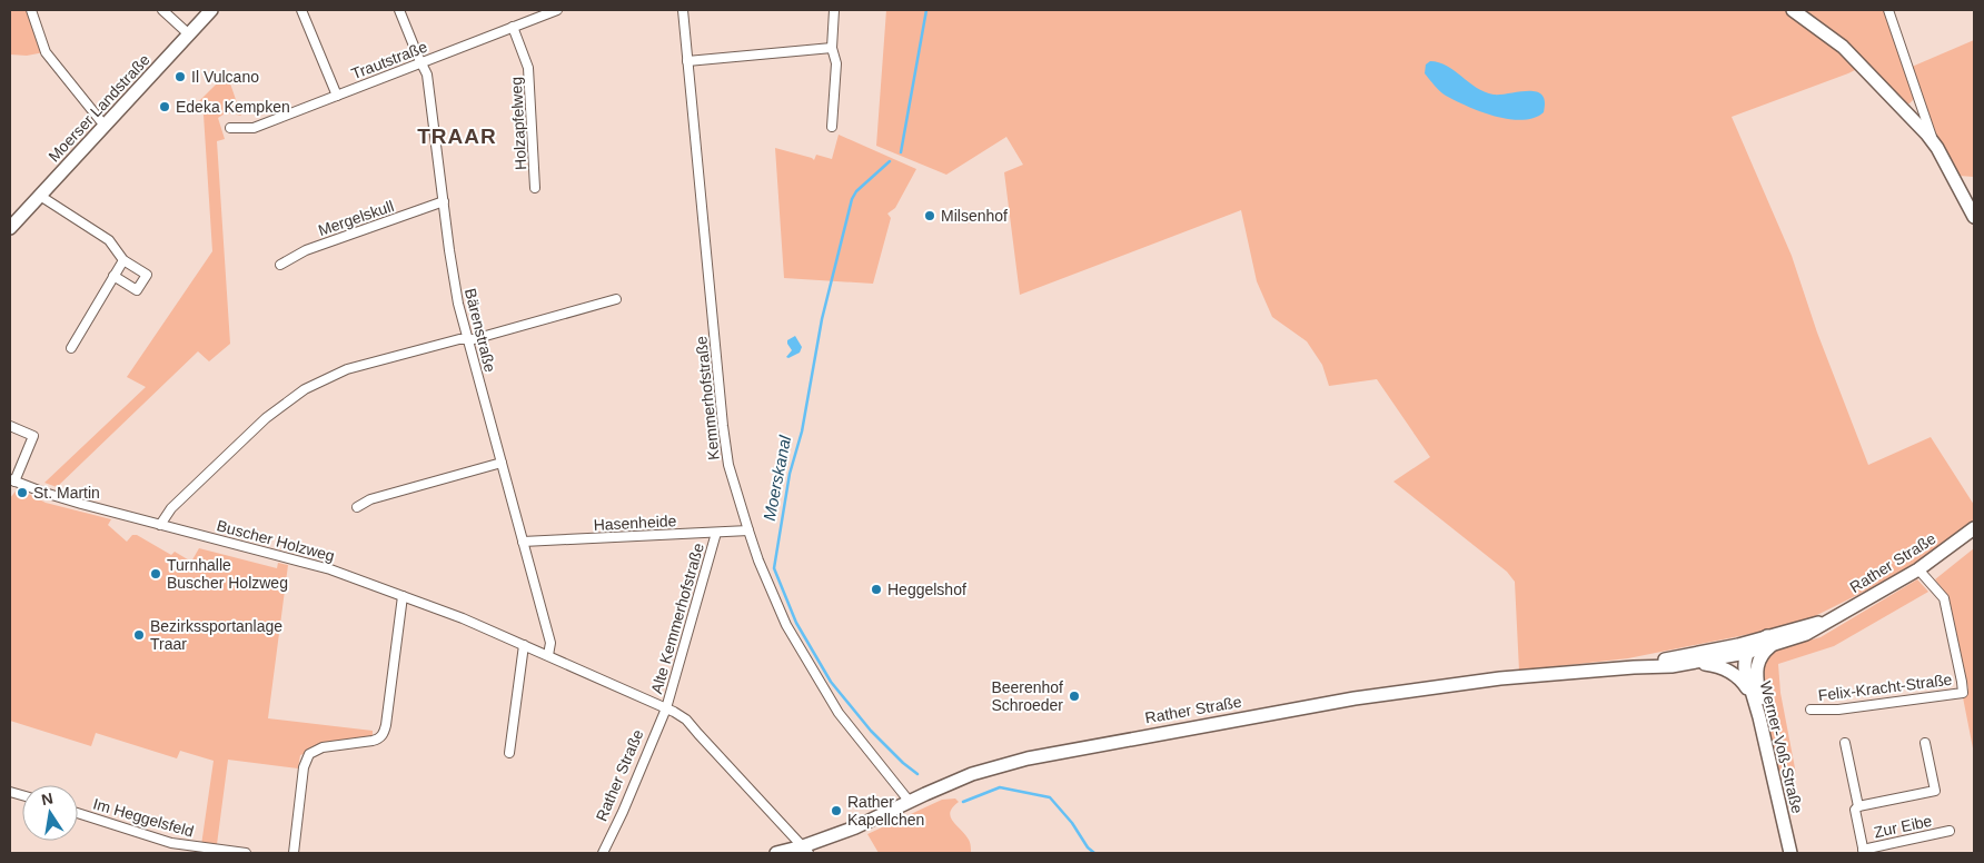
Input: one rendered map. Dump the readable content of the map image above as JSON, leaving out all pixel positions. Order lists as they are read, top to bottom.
{
  "streets": {
    "street": [
      "Trautstraße",
      "Moerser Landstraße",
      "Holzapfelweg",
      "Mergelskull",
      "Bärenstraße",
      "Kemmerhofstraße",
      "Hasenheide",
      "Buscher Holzweg",
      "Rather Straße",
      "Alte Kemmerhofstraße",
      "Felix-Kracht-Straße",
      "Werner-Voß-Straße",
      "Im Heggelsfeld",
      "Zur Eibe"
    ]
  },
  "crossings": [
    ["Trautstraße", "Holzapfelweg"],
    ["Trautstraße", "Bärenstraße"],
    ["Mergelskull", "Bärenstraße"],
    ["Bärenstraße", "Hasenheide"],
    ["Bärenstraße", "Buscher Holzweg"],
    ["Kemmerhofstraße", "Hasenheide"],
    ["Kemmerhofstraße", "Rather Straße"],
    ["Hasenheide", "Alte Kemmerhofstraße"],
    ["Buscher Holzweg", "Rather Straße"],
    ["Buscher Holzweg", "Alte Kemmerhofstraße"],
    ["Rather Straße", "Alte Kemmerhofstraße"],
    ["Rather Straße", "Felix-Kracht-Straße"],
    ["Rather Straße", "Werner-Voß-Straße"]
  ],
  "districts": ["TRAAR"],
  "water": ["Moerskanal"],
  "places": [
    "Il Vulcano",
    "Edeka Kempken",
    "Milsenhof",
    "St. Martin",
    "Turnhalle Buscher Holzweg",
    "Heggelshof",
    "Bezirkssportanlage Traar",
    "Beerenhof Schroeder",
    "Rather Kapellchen"
  ],
  "north": "top"
}
